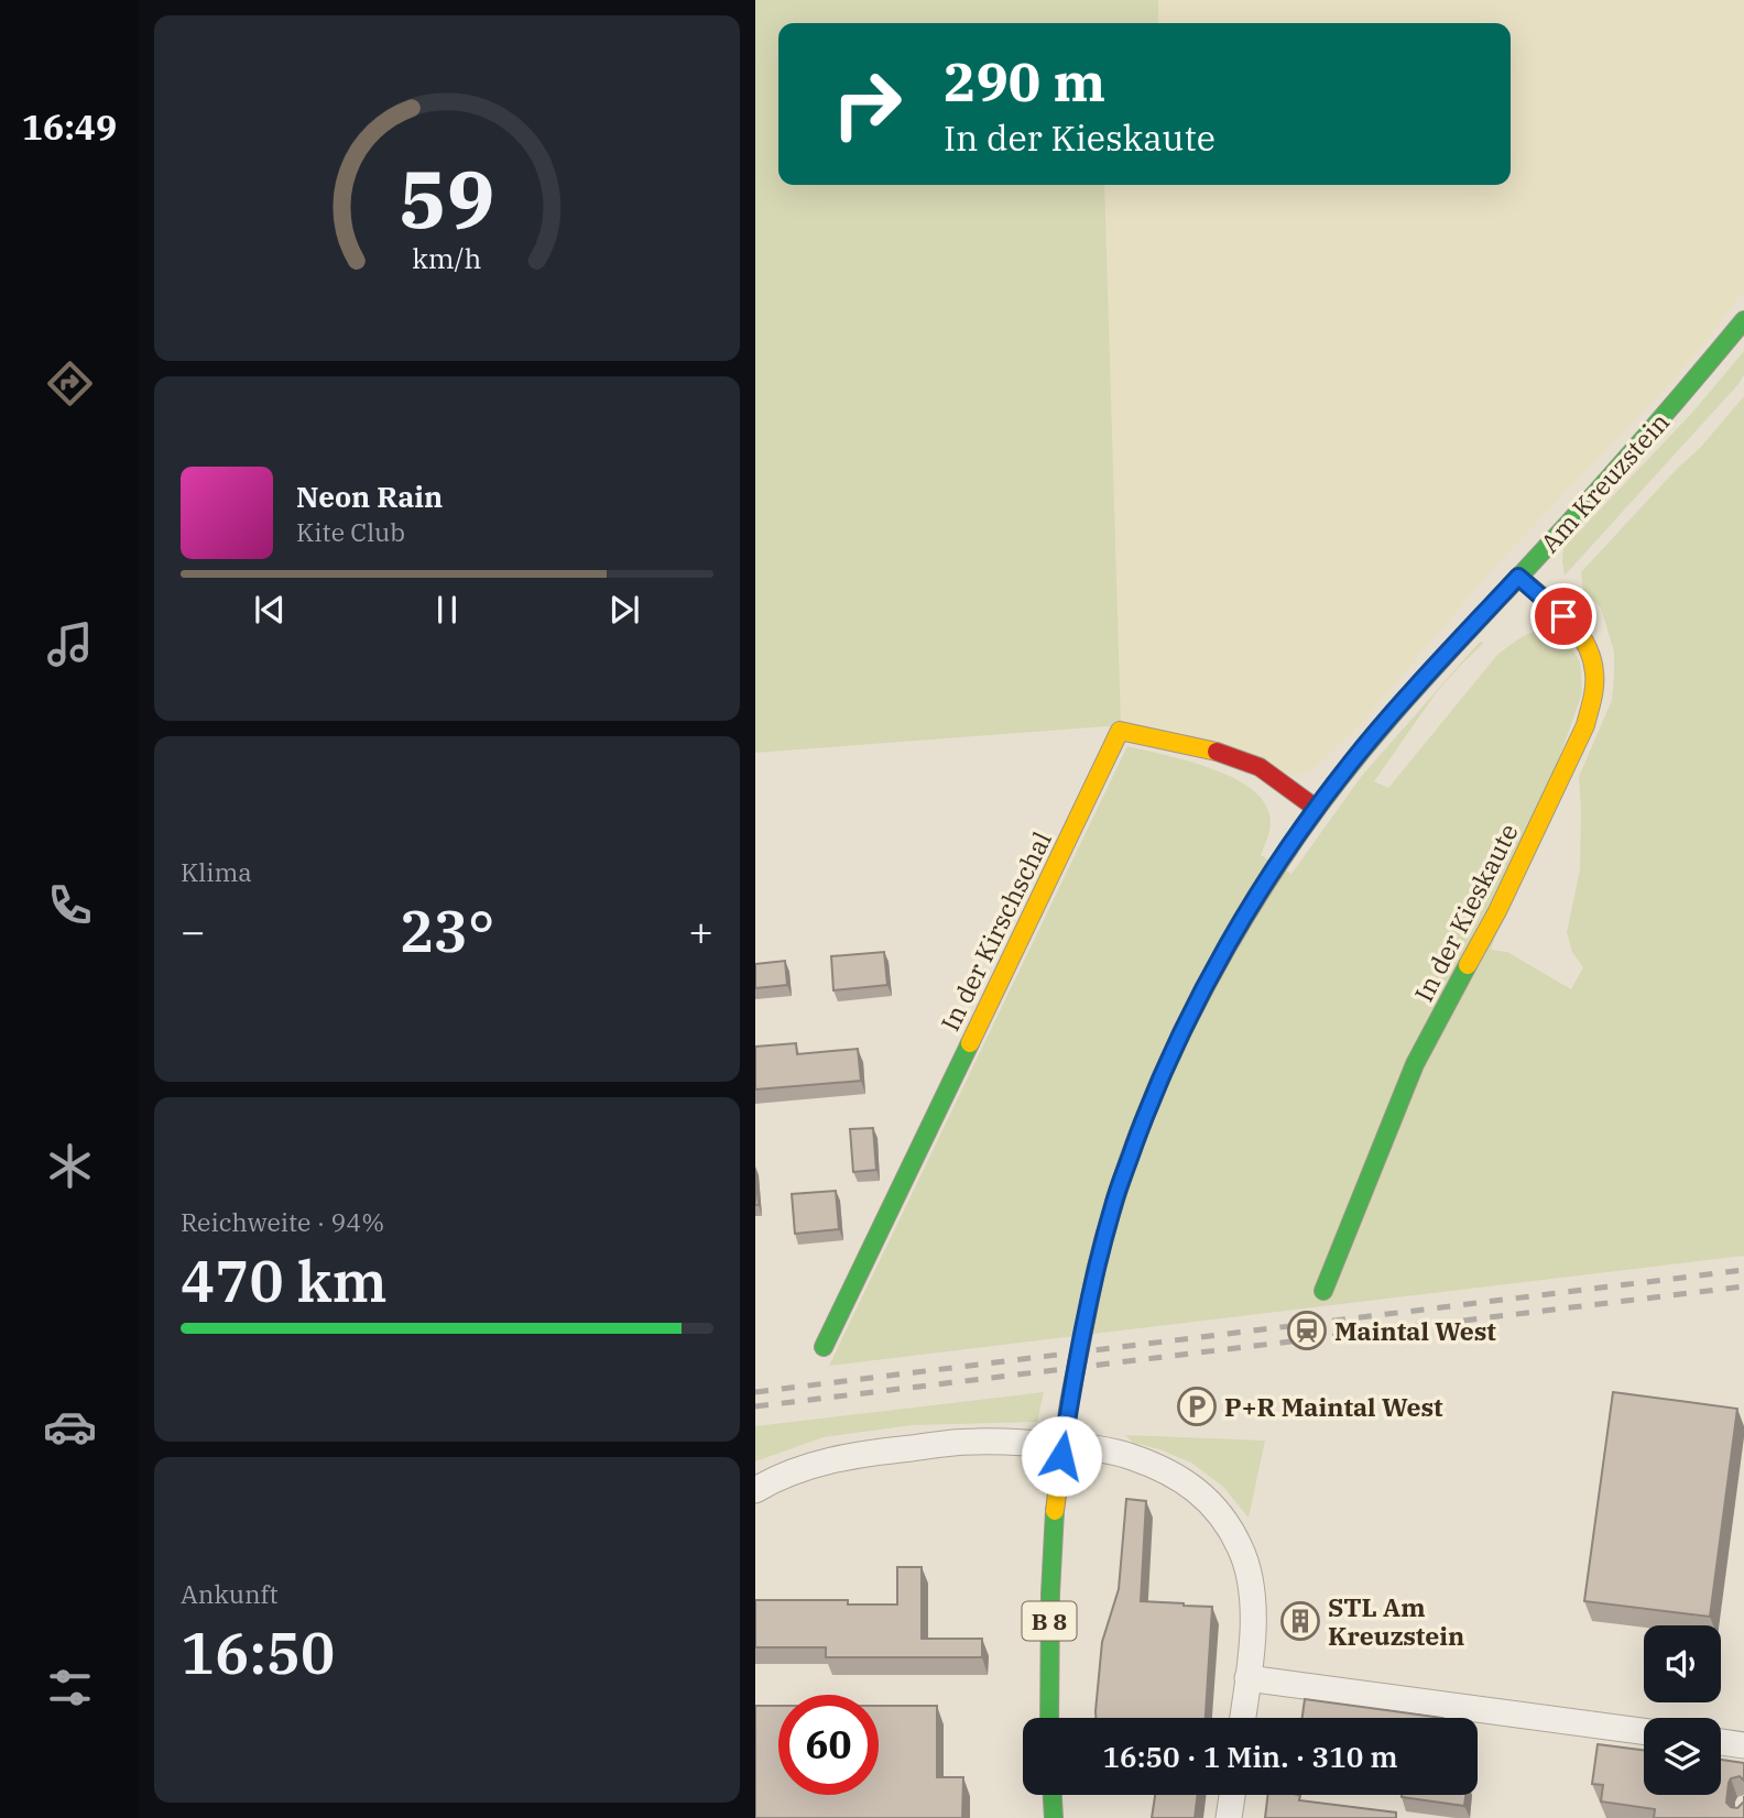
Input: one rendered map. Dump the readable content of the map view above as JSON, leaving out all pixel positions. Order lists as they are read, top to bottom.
{
  "streets": {
    "street": [
      "Am Kreuzstein",
      "In der Kieskaute",
      "In der Kirschschal",
      "B 8"
    ]
  },
  "crossings": [
    ["Am Kreuzstein", "In der Kieskaute"],
    ["Am Kreuzstein", "In der Kirschschal"]
  ],
  "places": {
    "station": ["Maintal West"],
    "parking": ["P+R Maintal West"],
    "building": ["STL Am Kreuzstein"]
  },
  "page": {
    "tabs": "16:49",
    "turn": ["290 m", "In der Kieskaute"],
    "song": ["Neon Rain", "Kite Club"],
    "tile": [
      "Klima",
      ["Reichweite · 94%", "470 km"],
      ["Ankunft", "16:50"]
    ],
    "heat": ["−", "23°", "+"],
    "limit": "60",
    "trip": "16:50 · 1 Min. · 310 m",
    "gauge": ["59", "km/h"]
  }
}
